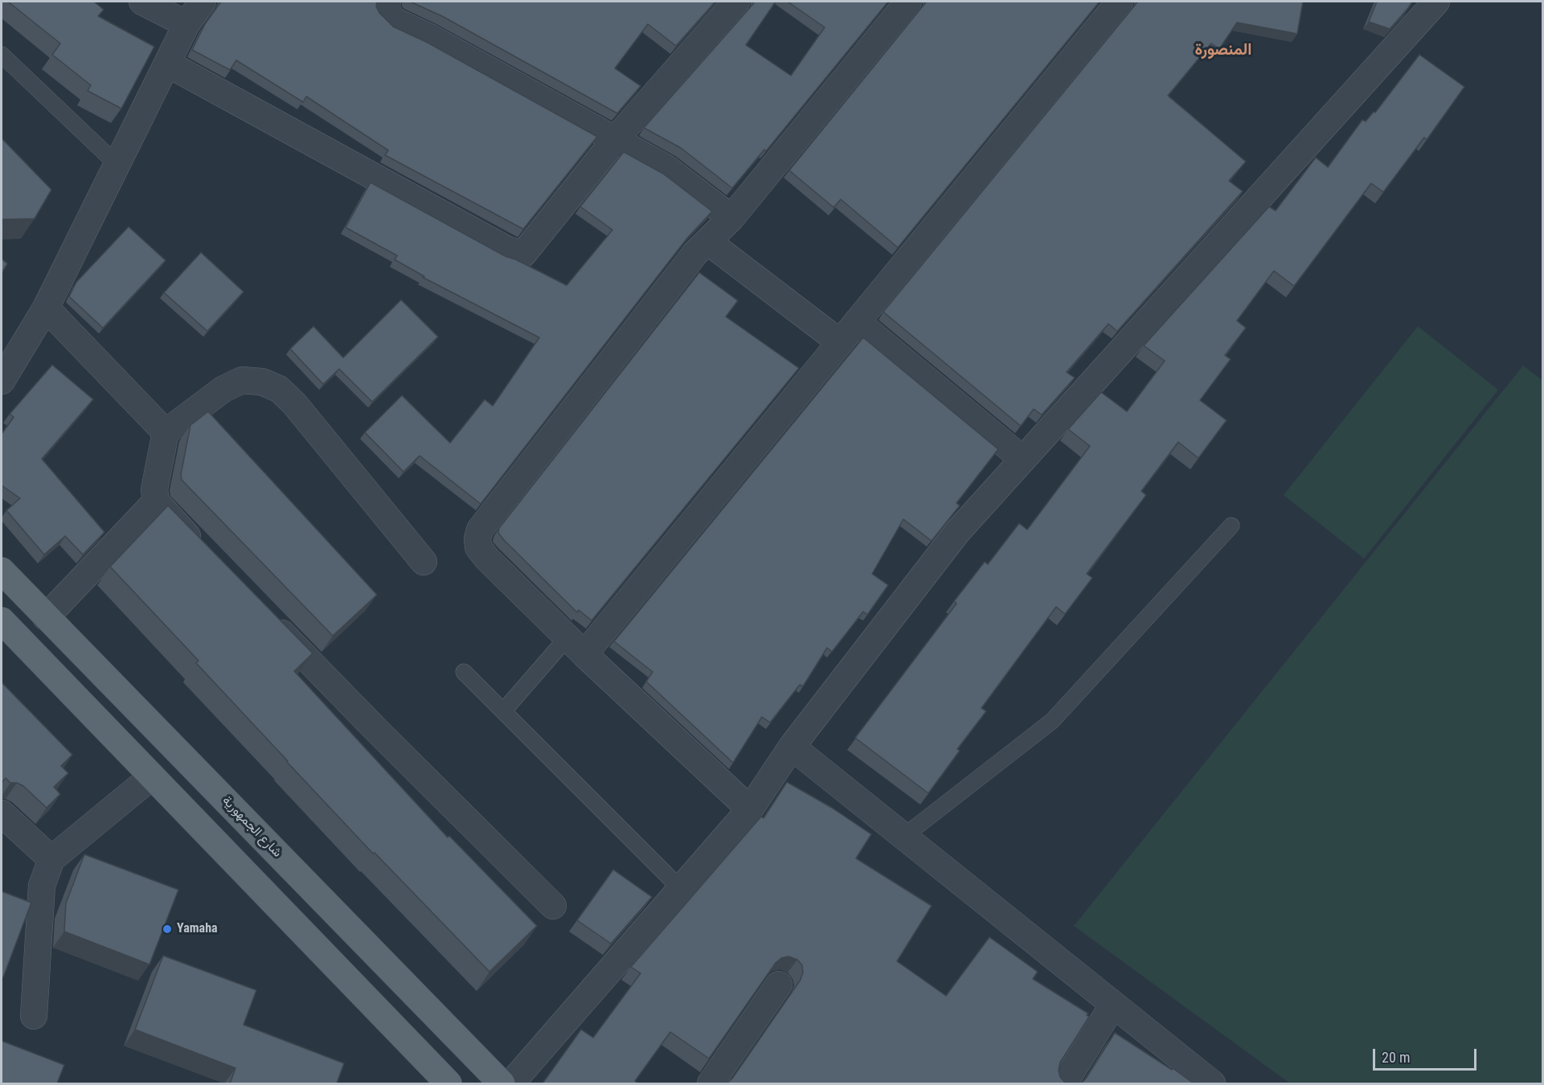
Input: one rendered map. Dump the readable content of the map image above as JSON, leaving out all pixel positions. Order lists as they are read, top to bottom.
{
  "streets": {
    "main road": ["شارع الجمهورية"]
  },
  "districts": ["المنصورة"],
  "places": ["Yamaha"],
  "scale_bar": "20 m"
}
